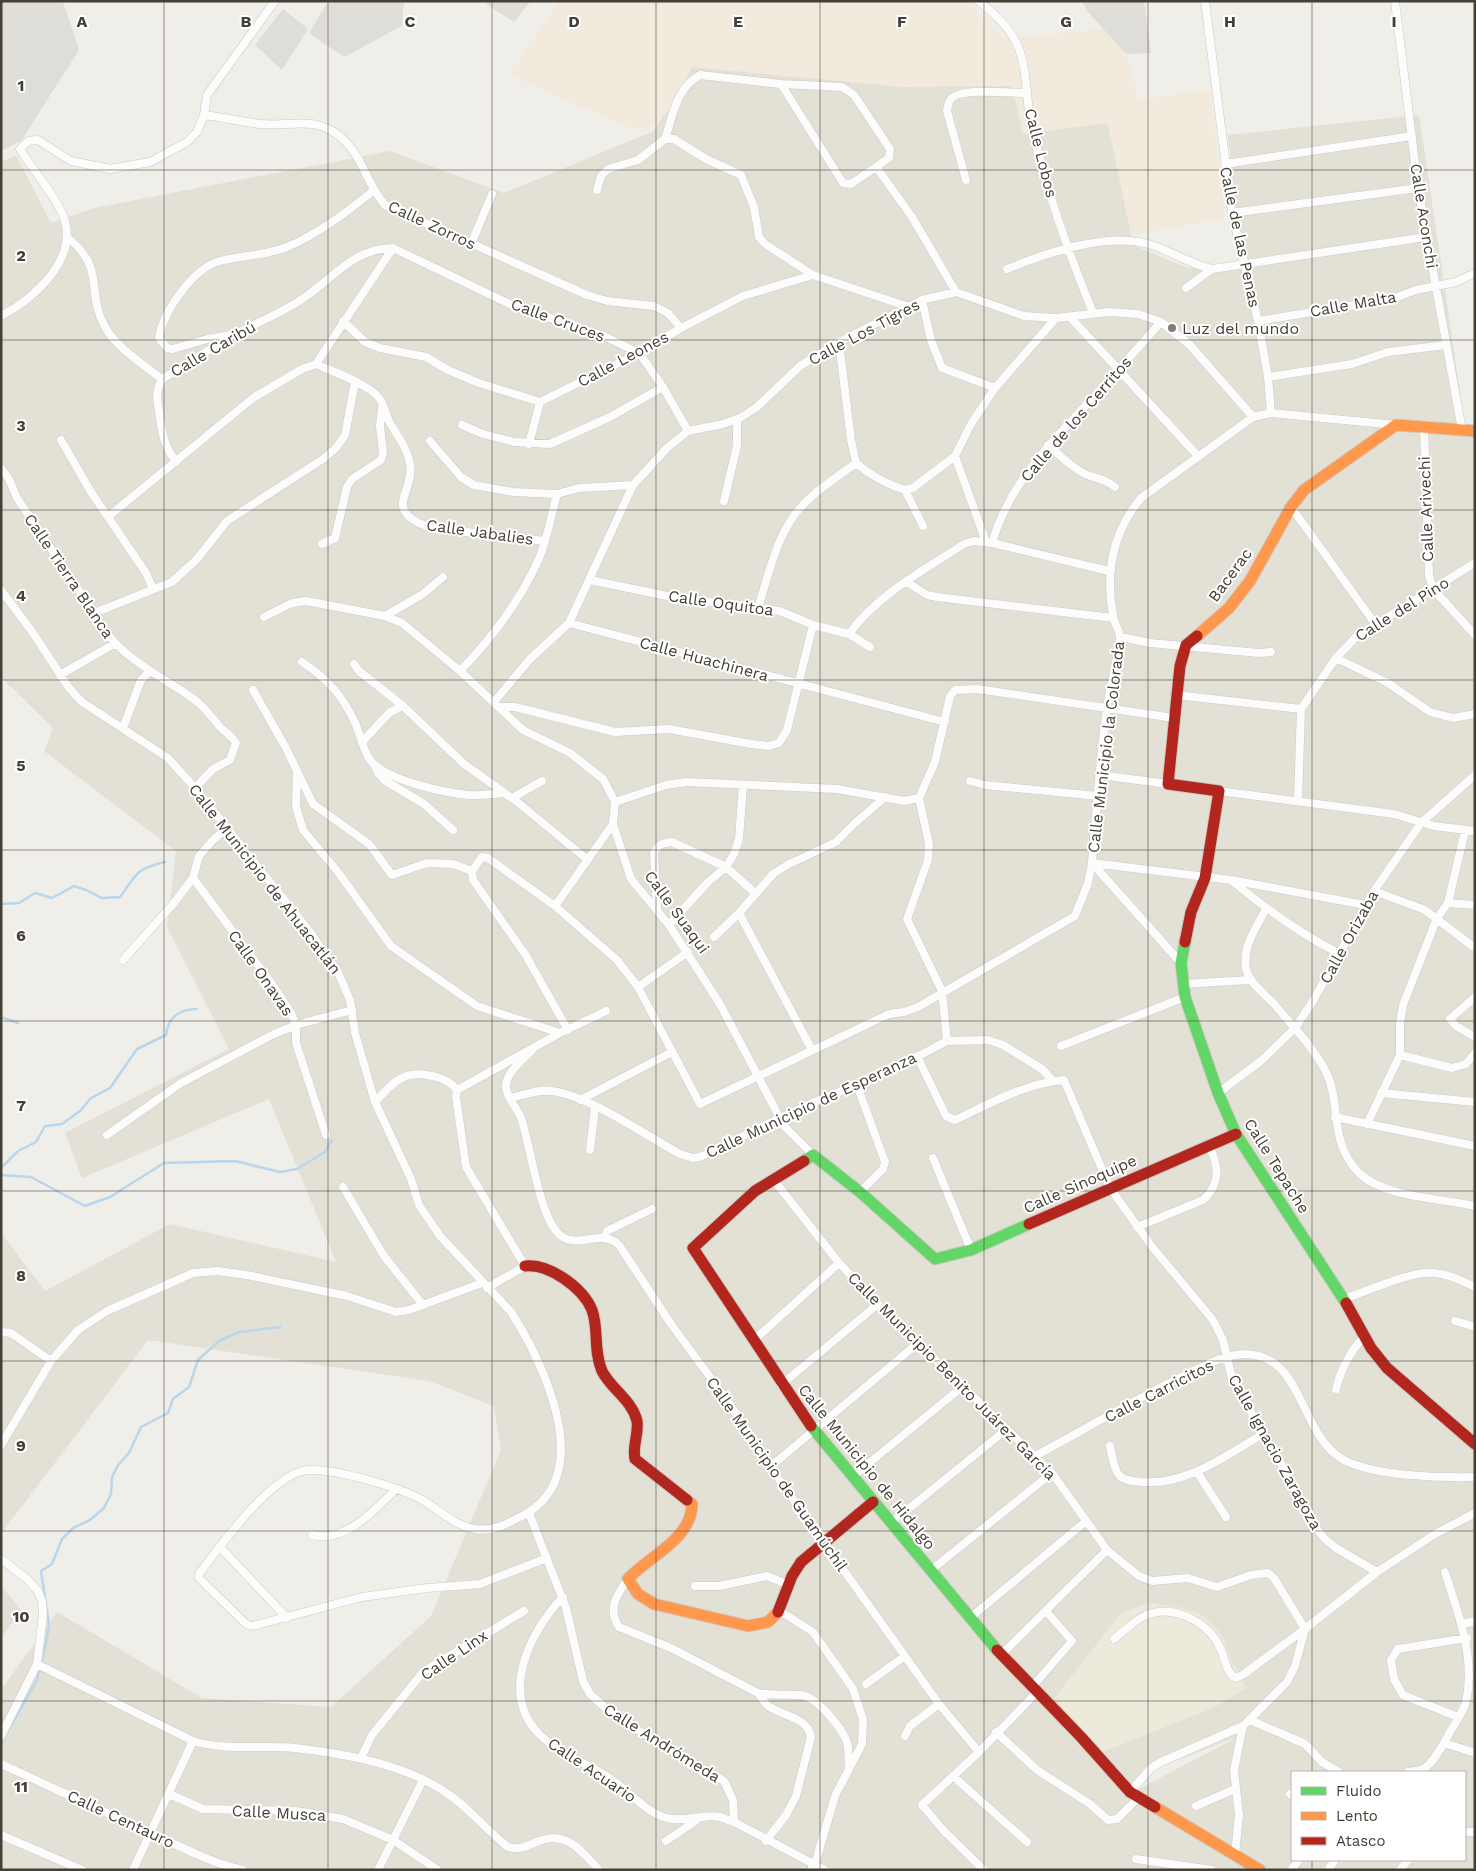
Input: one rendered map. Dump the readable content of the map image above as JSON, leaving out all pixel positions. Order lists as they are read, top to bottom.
{
  "streets": {
    "street": [
      "Calle Lobos",
      "Calle Aconchi",
      "Calle Zorros",
      "Calle de las Penas",
      "Calle Malta",
      "Calle Cruces",
      "Calle Los Tigres",
      "Calle Caribú",
      "Calle Leones",
      "Calle de los Cerritos",
      "Calle Arivechi",
      "Calle Jabalies",
      "Bacerac",
      "Calle Tierra Blanca",
      "Calle Oquitoa",
      "Calle del Pino",
      "Calle Huachinera",
      "Calle Municipio la Colorada",
      "Calle Municipio de Ahuacatlán",
      "Calle Suaqui",
      "Calle Orizaba",
      "Calle Onavas",
      "Calle Municipio de Esperanza",
      "Calle Tepache",
      "Calle Sinoquipe",
      "Calle Municipio Benito Juárez García",
      "Calle Carricitos",
      "Calle Ignacio Zaragoza",
      "Calle Municipio de Hidalgo",
      "Calle Municipio de Guamúchil",
      "Calle Linx",
      "Calle Andrómeda",
      "Calle Acuario",
      "Calle Musca",
      "Calle Centauro"
    ]
  },
  "crossings": [
    ["Calle Aconchi", "Calle Malta"],
    ["Calle Zorros", "Calle Leones"],
    ["Calle de las Penas", "Calle Malta"],
    ["Calle de las Penas", "Calle Municipio la Colorada"],
    ["Calle Cruces", "Calle Los Tigres"],
    ["Calle Cruces", "Calle Caribú"],
    ["Calle Cruces", "Calle Leones"],
    ["Calle Los Tigres", "Calle Oquitoa"],
    ["Calle Los Tigres", "Calle Huachinera"],
    ["Calle Arivechi", "Calle del Pino"],
    ["Bacerac", "Calle Municipio la Colorada"],
    ["Calle Tierra Blanca", "Calle Municipio de Ahuacatlán"],
    ["Calle Municipio la Colorada", "Calle Suaqui"],
    ["Calle Municipio la Colorada", "Calle Tepache"],
    ["Calle Municipio de Ahuacatlán", "Calle Andrómeda"],
    ["Calle Suaqui", "Calle Municipio de Esperanza"],
    ["Calle Suaqui", "Calle Sinoquipe"],
    ["Calle Orizaba", "Calle Tepache"],
    ["Calle Municipio de Esperanza", "Calle Ignacio Zaragoza"],
    ["Calle Tepache", "Calle Sinoquipe"],
    ["Calle Sinoquipe", "Calle Ignacio Zaragoza"],
    ["Calle Municipio Benito Juárez García", "Calle Carricitos"],
    ["Calle Municipio Benito Juárez García", "Calle Municipio de Hidalgo"],
    ["Calle Carricitos", "Calle Ignacio Zaragoza"],
    ["Calle Andrómeda", "Calle Acuario"]
  ],
  "places": ["Luz del mundo"],
  "legend": ["Fluido", "Lento", "Atasco"],
  "grid": {
    "columns": [
      "A",
      "B",
      "C",
      "D",
      "E",
      "F",
      "G",
      "H",
      "I"
    ],
    "rows": [
      "1",
      "2",
      "3",
      "4",
      "5",
      "6",
      "7",
      "8",
      "9",
      "10",
      "11"
    ]
  }
}
